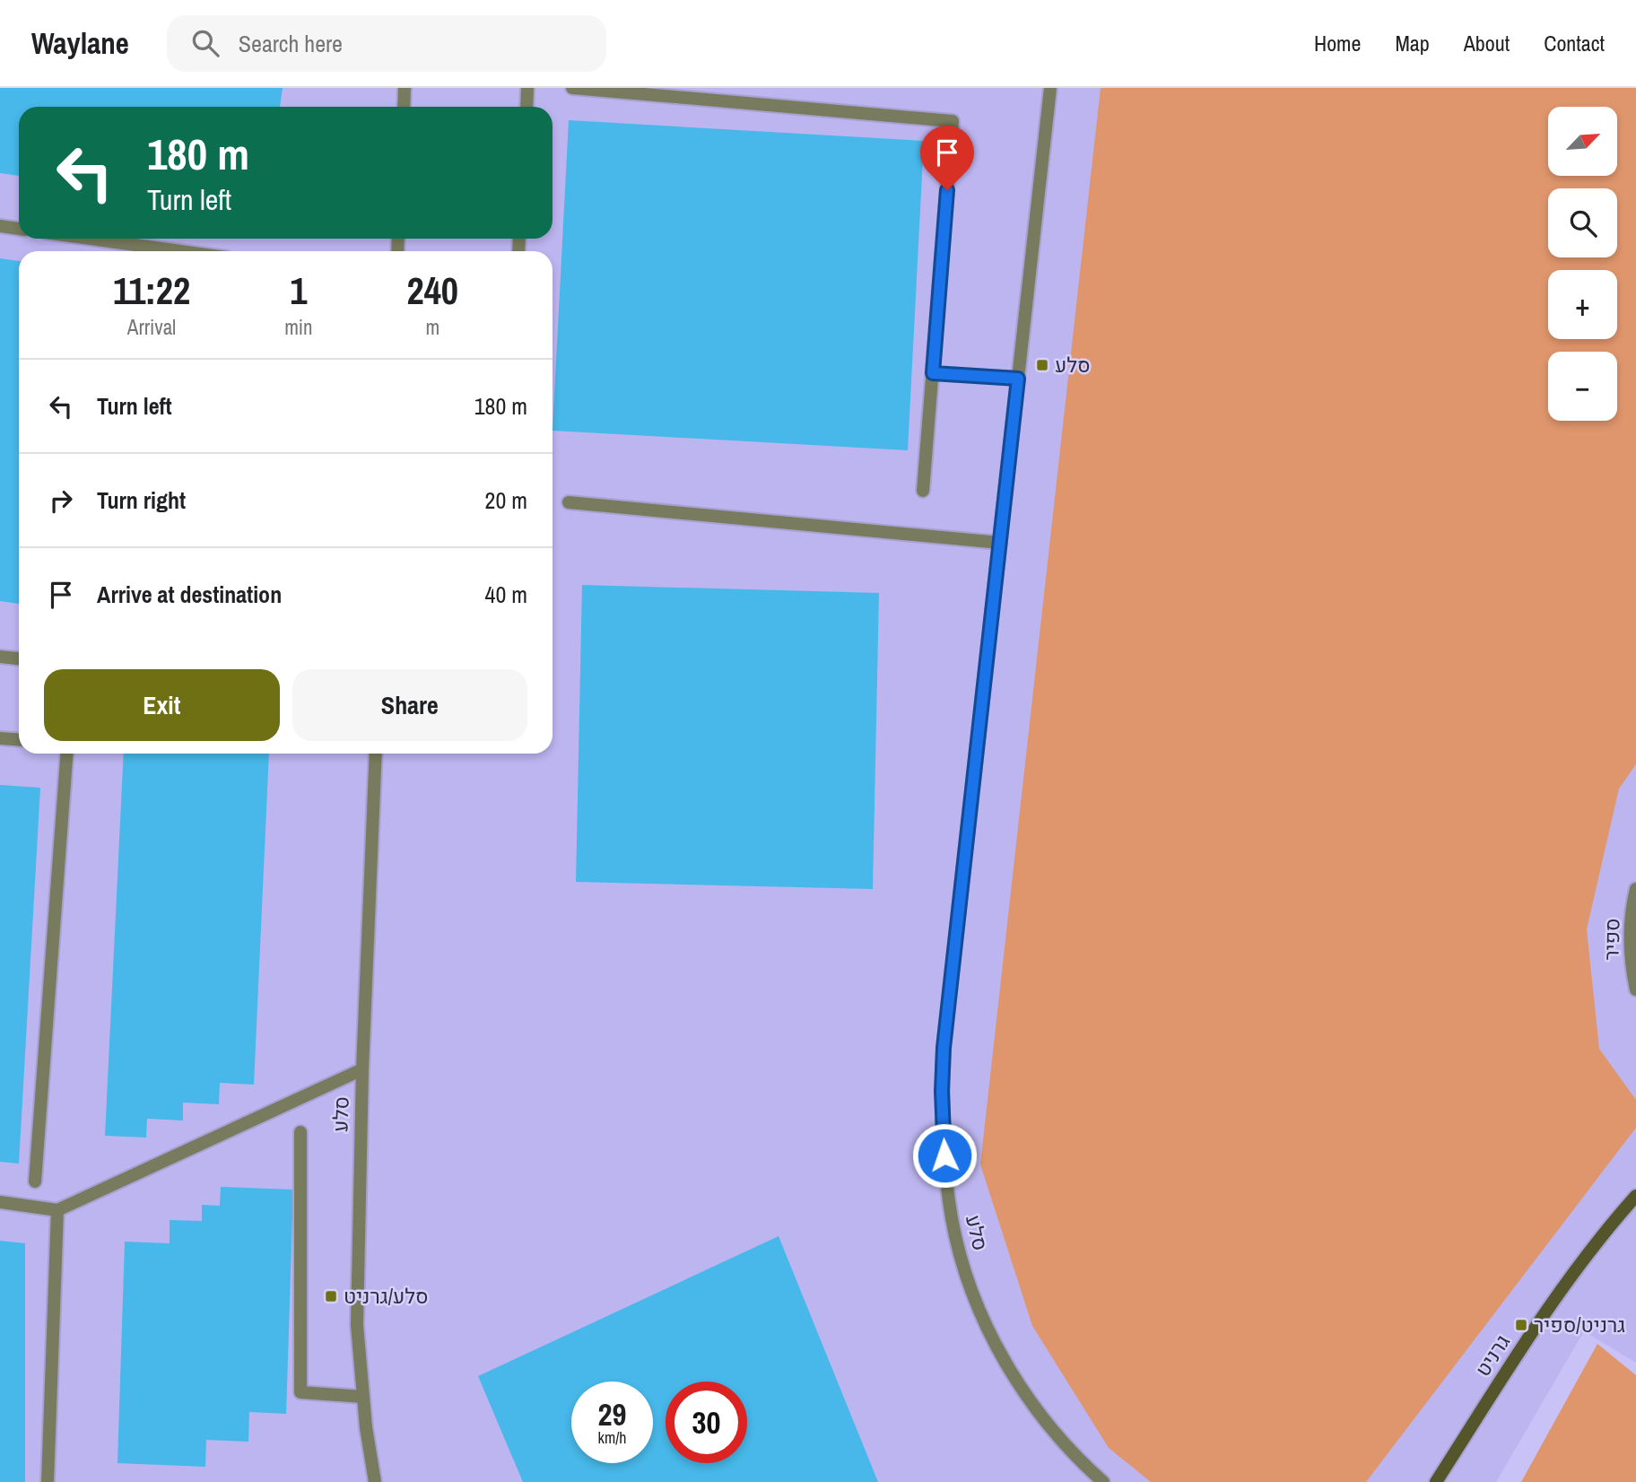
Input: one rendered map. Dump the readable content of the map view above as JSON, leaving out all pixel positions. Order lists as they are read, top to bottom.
{
  "streets": {
    "street": ["ספיר", "סלע", "גרניט"]
  },
  "places": {
    "transit": ["סלע", "סלע/גרניט", "גרניט/ספיר"]
  },
  "north": "top right",
  "page": {
    "header": "Waylane",
    "search": "Search here",
    "nav": [
      "Home",
      "Map",
      "About",
      "Contact"
    ],
    "map_buttons": ["+", "−"],
    "turn": ["180 m", "Turn left"],
    "eta": [
      "11:22",
      "Arrival",
      "1",
      "min",
      "240",
      "m"
    ],
    "list": [
      {
        "name": "Turn left",
        "value": "180 m"
      },
      {
        "name": "Turn right",
        "value": "20 m"
      },
      {
        "name": "Arrive at destination",
        "value": "40 m"
      }
    ],
    "buttons": ["Exit", "Share"],
    "speed": "29 km/h",
    "limit": "30"
  }
}
